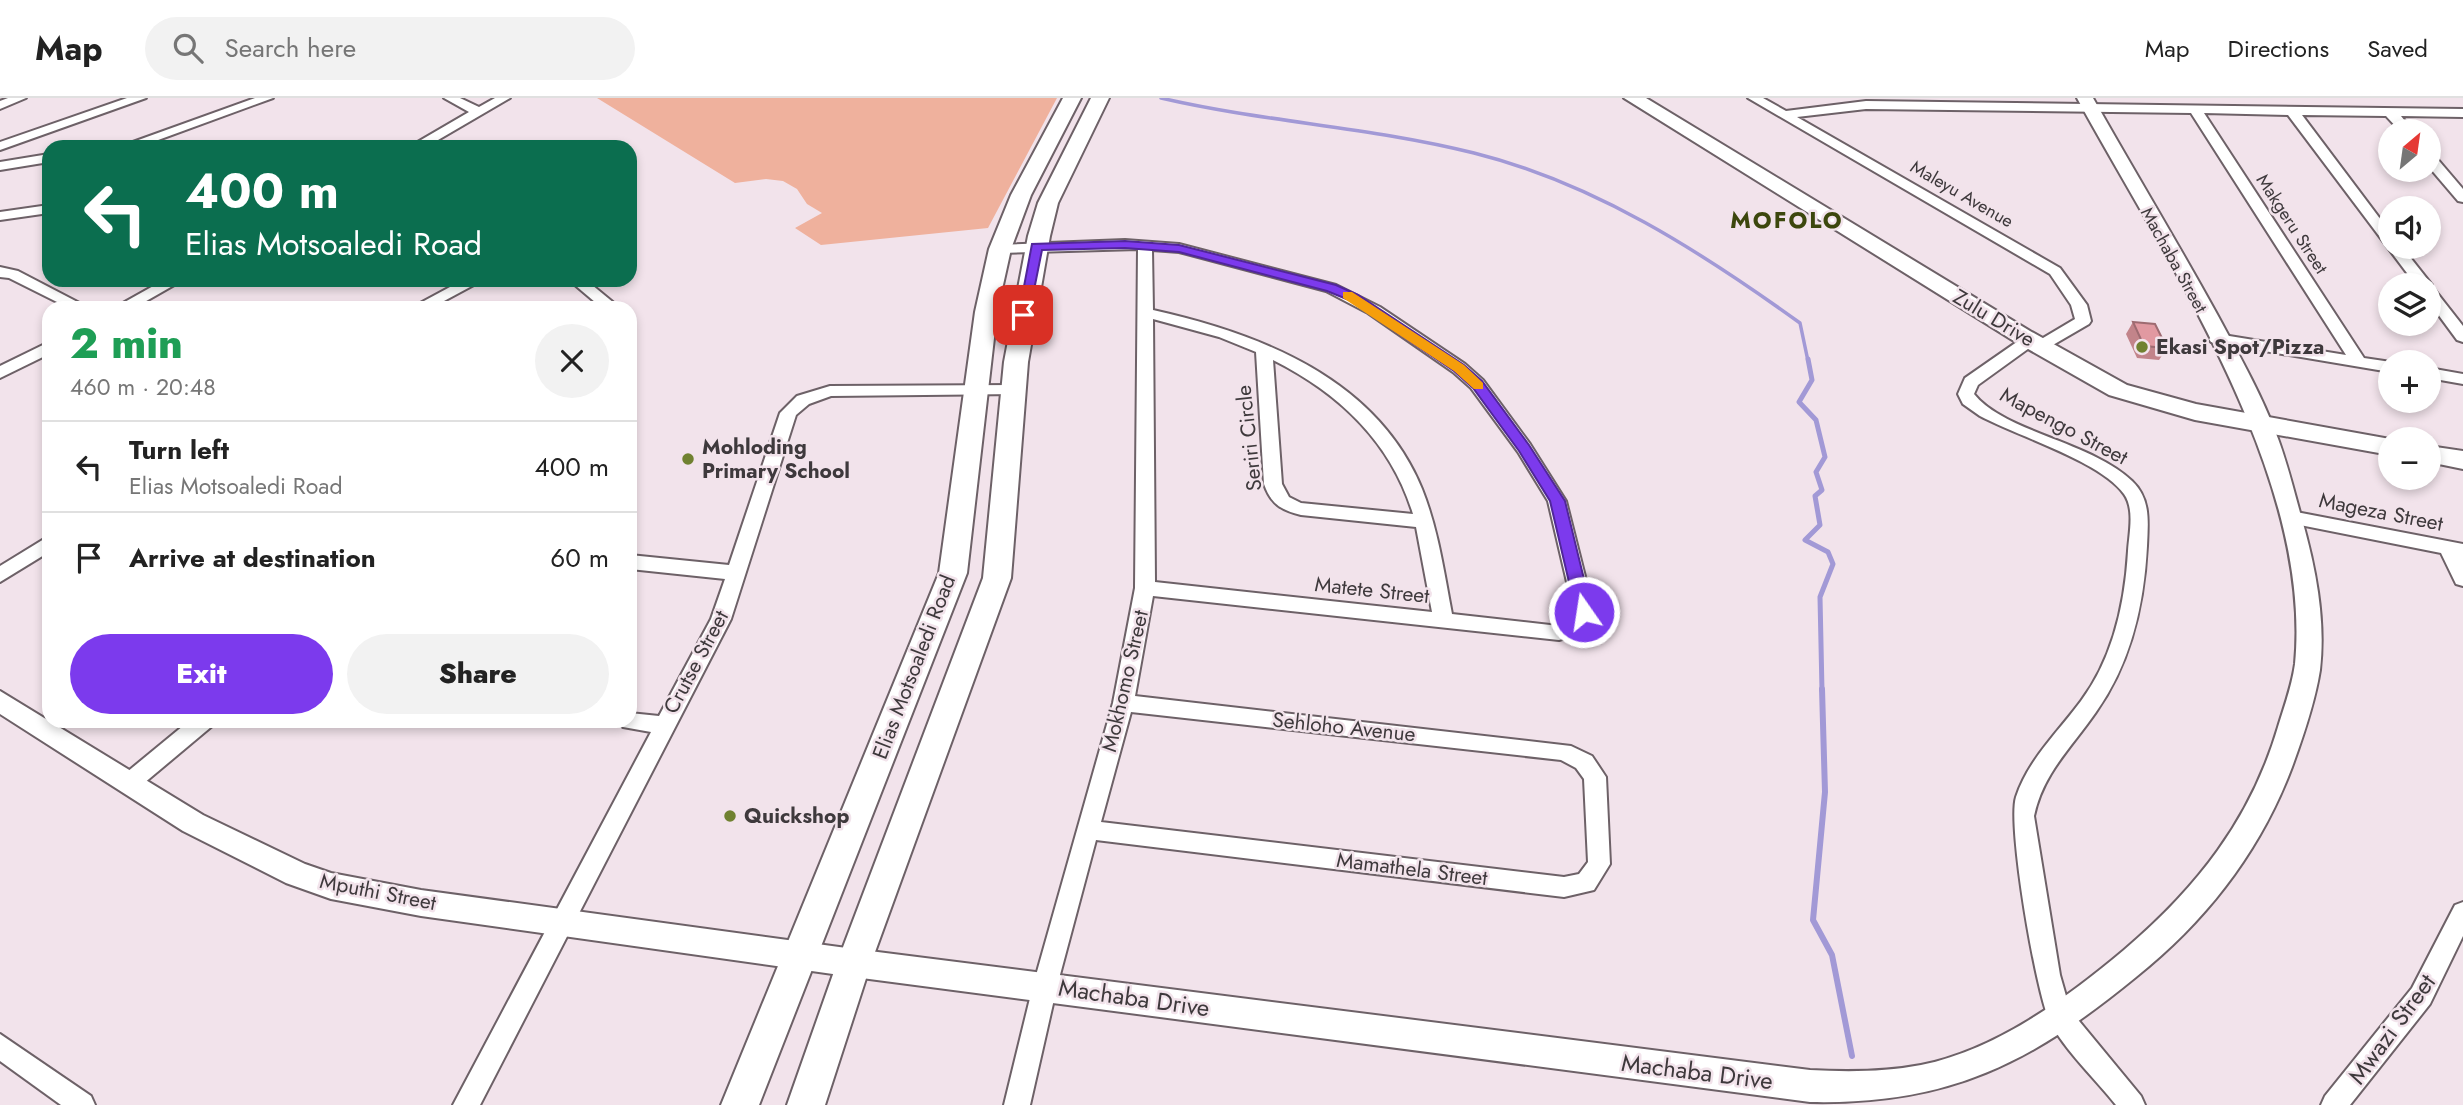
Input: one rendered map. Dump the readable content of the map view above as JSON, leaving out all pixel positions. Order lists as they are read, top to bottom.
{
  "streets": {
    "main road": ["Zulu Drive", "Elias Motsoaledi Road"],
    "street": [
      "Maleyu Avenue",
      "Makgeru Street",
      "Machaba Street",
      "Mapengo Street",
      "Seriri Circle",
      "Mageza Street",
      "Matete Street",
      "Crutse Street",
      "Mokhomo Street",
      "Sehloho Avenue",
      "Mamathela Street",
      "Mputhi Street",
      "Machaba Drive",
      "Mwazi Street"
    ]
  },
  "crossings": [
    ["Maleyu Avenue", "Zulu Drive"],
    ["Maleyu Avenue", "Mapengo Street"],
    ["Machaba Street", "Zulu Drive"],
    ["Machaba Street", "Machaba Drive"],
    ["Zulu Drive", "Mapengo Street"],
    ["Zulu Drive", "Machaba Drive"],
    ["Mapengo Street", "Machaba Drive"],
    ["Mageza Street", "Machaba Drive"],
    ["Matete Street", "Mokhomo Street"],
    ["Crutse Street", "Elias Motsoaledi Road"],
    ["Crutse Street", "Mputhi Street"],
    ["Elias Motsoaledi Road", "Mputhi Street"],
    ["Elias Motsoaledi Road", "Machaba Drive"],
    ["Mokhomo Street", "Sehloho Avenue"],
    ["Mokhomo Street", "Mamathela Street"],
    ["Mokhomo Street", "Machaba Drive"],
    ["Sehloho Avenue", "Mamathela Street"],
    ["Mputhi Street", "Machaba Drive"]
  ],
  "districts": ["MOFOLO"],
  "places": ["Ekasi Spot/Pizza", "Mohloding Primary School", "Quickshop"],
  "north": "top right",
  "page": {
    "header": "Map",
    "search": "Search here",
    "nav": ["Map", "Directions", "Saved"],
    "map_buttons": ["+", "−"],
    "turn": ["400 m", "Elias Motsoaledi Road"],
    "heading": ["2 min", "460 m · 20:48"],
    "list": [
      {
        "name": "Turn left",
        "note": "Elias Motsoaledi Road",
        "value": "400 m"
      },
      {
        "name": "Arrive at destination",
        "value": "60 m"
      }
    ],
    "buttons": ["Exit", "Share"]
  }
}
